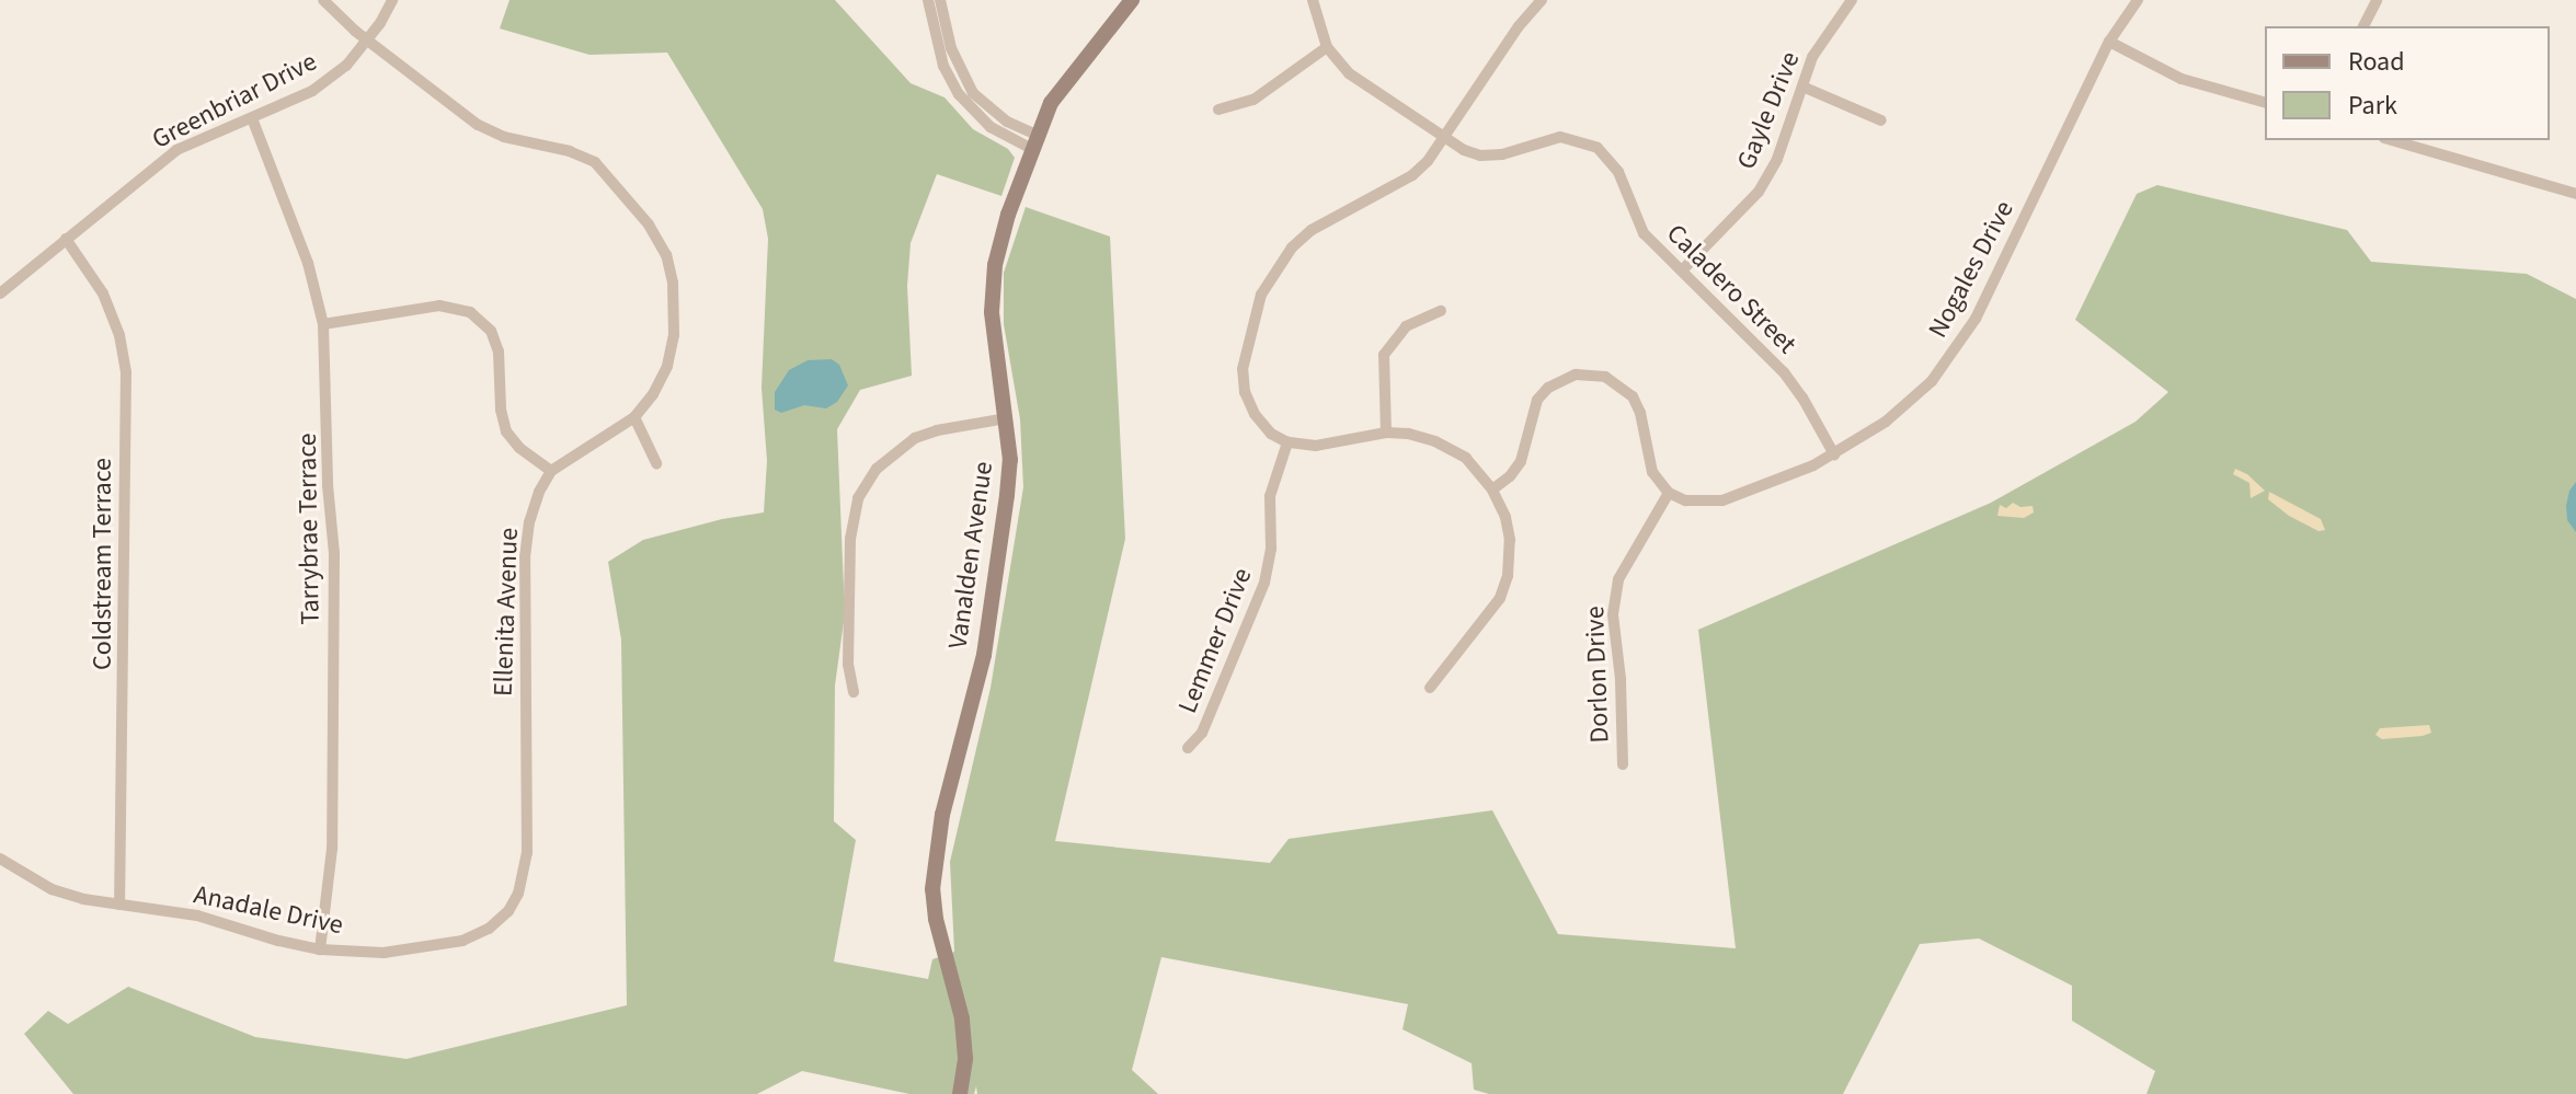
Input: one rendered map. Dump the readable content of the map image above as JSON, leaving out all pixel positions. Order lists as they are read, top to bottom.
{
  "streets": {
    "main road": ["Vanalden Avenue"],
    "street": [
      "Greenbriar Drive",
      "Gayle Drive",
      "Nogales Drive",
      "Caladero Street",
      "Tarrybrae Terrace",
      "Coldstream Terrace",
      "Ellenita Avenue",
      "Lemmer Drive",
      "Dorlon Drive",
      "Anadale Drive"
    ]
  },
  "crossings": [
    ["Greenbriar Drive", "Tarrybrae Terrace"],
    ["Greenbriar Drive", "Coldstream Terrace"],
    ["Gayle Drive", "Caladero Street"],
    ["Nogales Drive", "Caladero Street"],
    ["Nogales Drive", "Dorlon Drive"],
    ["Tarrybrae Terrace", "Anadale Drive"],
    ["Coldstream Terrace", "Anadale Drive"],
    ["Ellenita Avenue", "Anadale Drive"]
  ],
  "legend": ["Road", "Park"]
}
